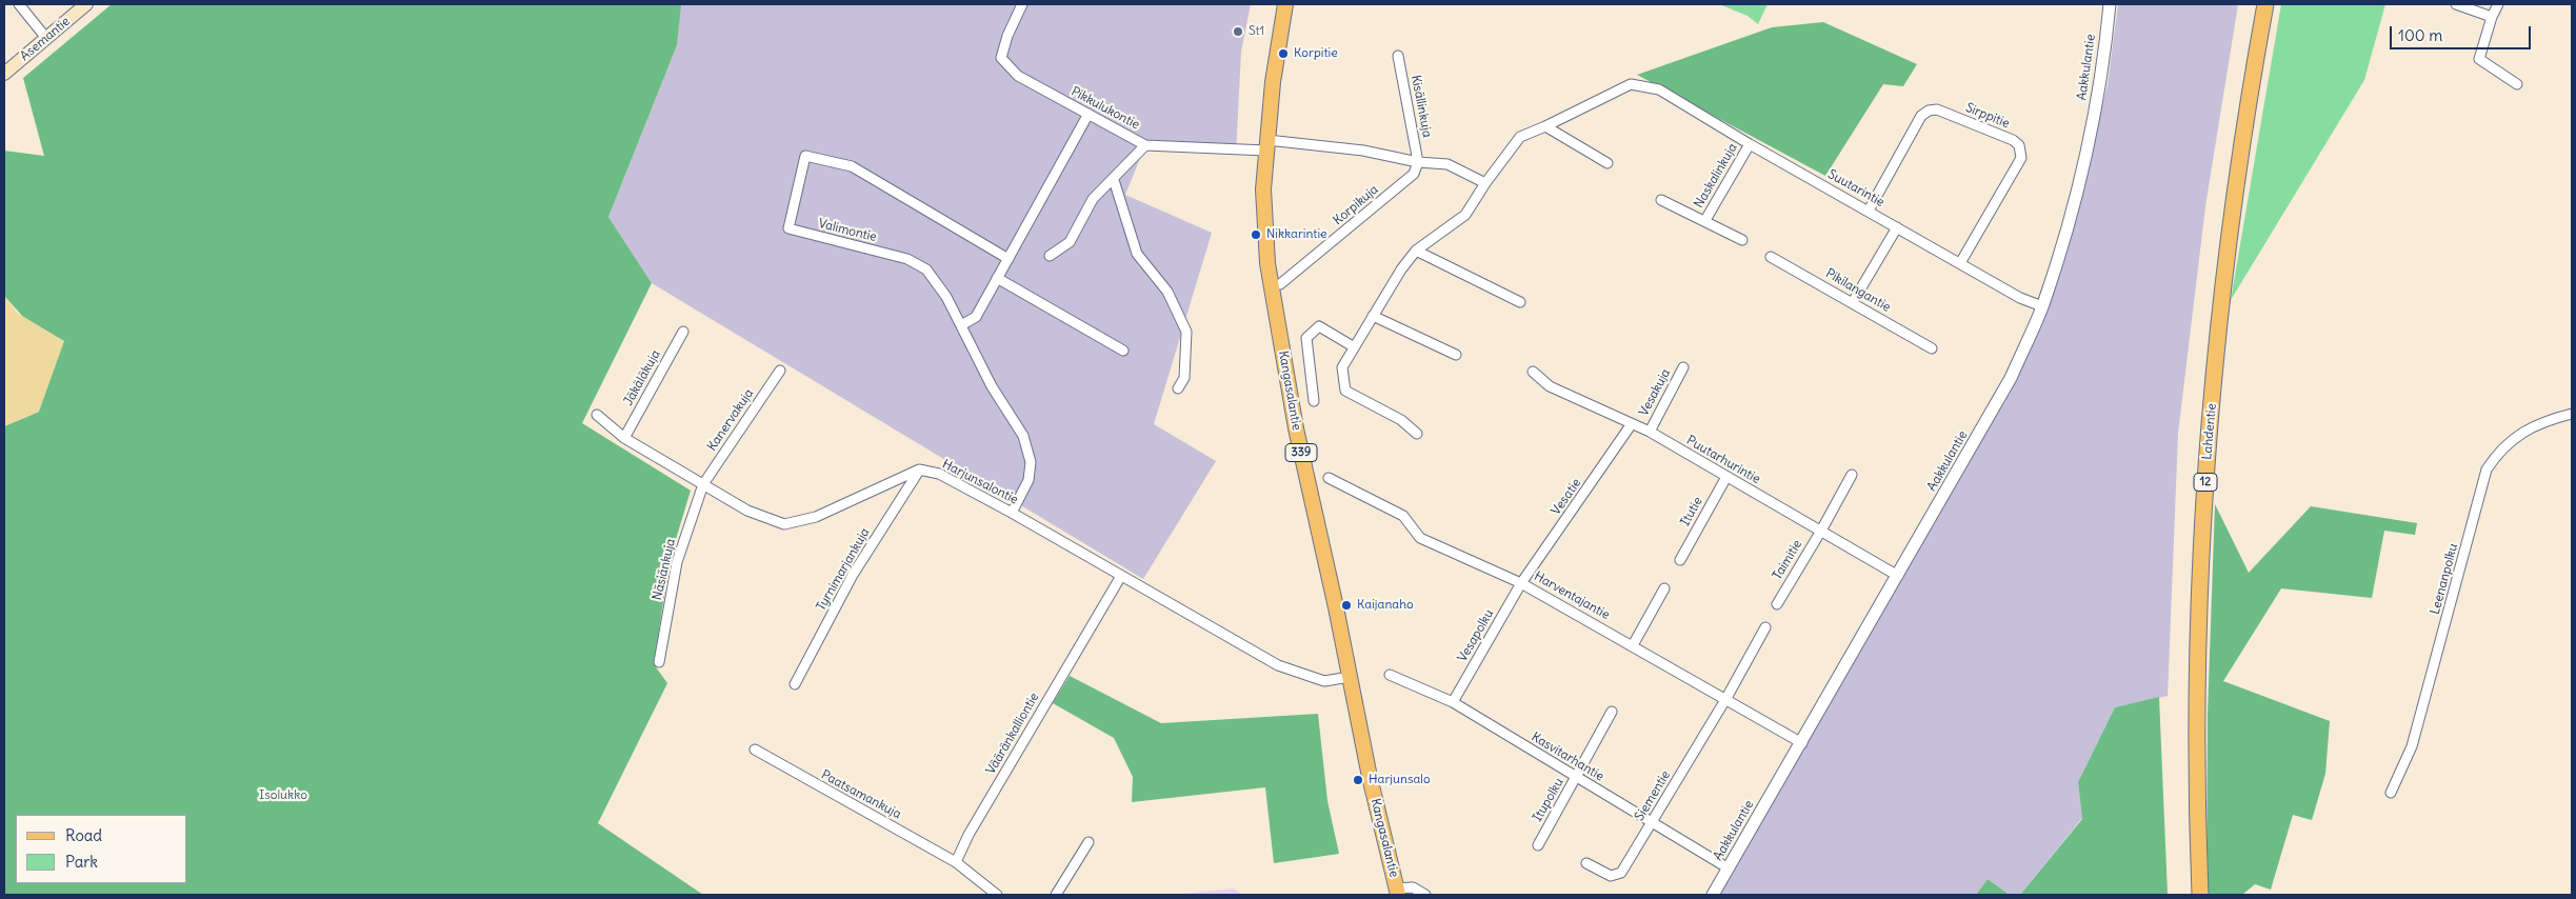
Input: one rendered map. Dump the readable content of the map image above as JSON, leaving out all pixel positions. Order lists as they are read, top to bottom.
{
  "streets": {
    "highway": ["Lahdentie", "12"],
    "main road": ["Asemantie", "Kangasalantie", "339"],
    "street": [
      "Aakkulantie",
      "Kisällinkuja",
      "Pikkulukontie",
      "Sirppitie",
      "Naskalinkuja",
      "Suutarintie",
      "Korpikuja",
      "Valimontie",
      "Pikilangantie",
      "Jäkäläkuja",
      "Vesakuja",
      "Kanervakuja",
      "Puutarhurintie",
      "Harjunsalontie",
      "Vesatie",
      "Itutie",
      "Taimitie",
      "Näsiänkuja",
      "Tyrnimarjankuja",
      "Leenanpolku",
      "Harventajantie",
      "Vesapolku",
      "Vääränkalliontie",
      "Kasvitarhantie",
      "Paatsamankuja",
      "Siementie",
      "Itupolku"
    ]
  },
  "crossings": [
    ["Aakkulantie", "Suutarintie"],
    ["Aakkulantie", "Puutarhurintie"],
    ["Aakkulantie", "Harventajantie"],
    ["Aakkulantie", "Kasvitarhantie"],
    ["Kisällinkuja", "Korpikuja"],
    ["Pikkulukontie", "Kangasalantie"],
    ["Sirppitie", "Suutarintie"],
    ["Naskalinkuja", "Suutarintie"],
    ["Valimontie", "Harjunsalontie"],
    ["Kangasalantie", "Harjunsalontie"],
    ["Vesakuja", "Puutarhurintie"],
    ["Kanervakuja", "Näsiänkuja"],
    ["Puutarhurintie", "Vesatie"],
    ["Puutarhurintie", "Itutie"],
    ["Puutarhurintie", "Taimitie"],
    ["Harjunsalontie", "Tyrnimarjankuja"],
    ["Harjunsalontie", "Vääränkalliontie"],
    ["Vesatie", "Harventajantie"],
    ["Vesatie", "Vesapolku"],
    ["Harventajantie", "Vesapolku"],
    ["Harventajantie", "Siementie"],
    ["Vesapolku", "Kasvitarhantie"],
    ["Vääränkalliontie", "Paatsamankuja"],
    ["Kasvitarhantie", "Siementie"],
    ["Kasvitarhantie", "Itupolku"]
  ],
  "parks": ["Isolukko"],
  "places": [
    "St1",
    "Korpitie",
    "Nikkarintie",
    "Kaijanaho",
    "Harjunsalo"
  ],
  "legend": ["Road", "Park"],
  "scale_bar": "100 m"
}
